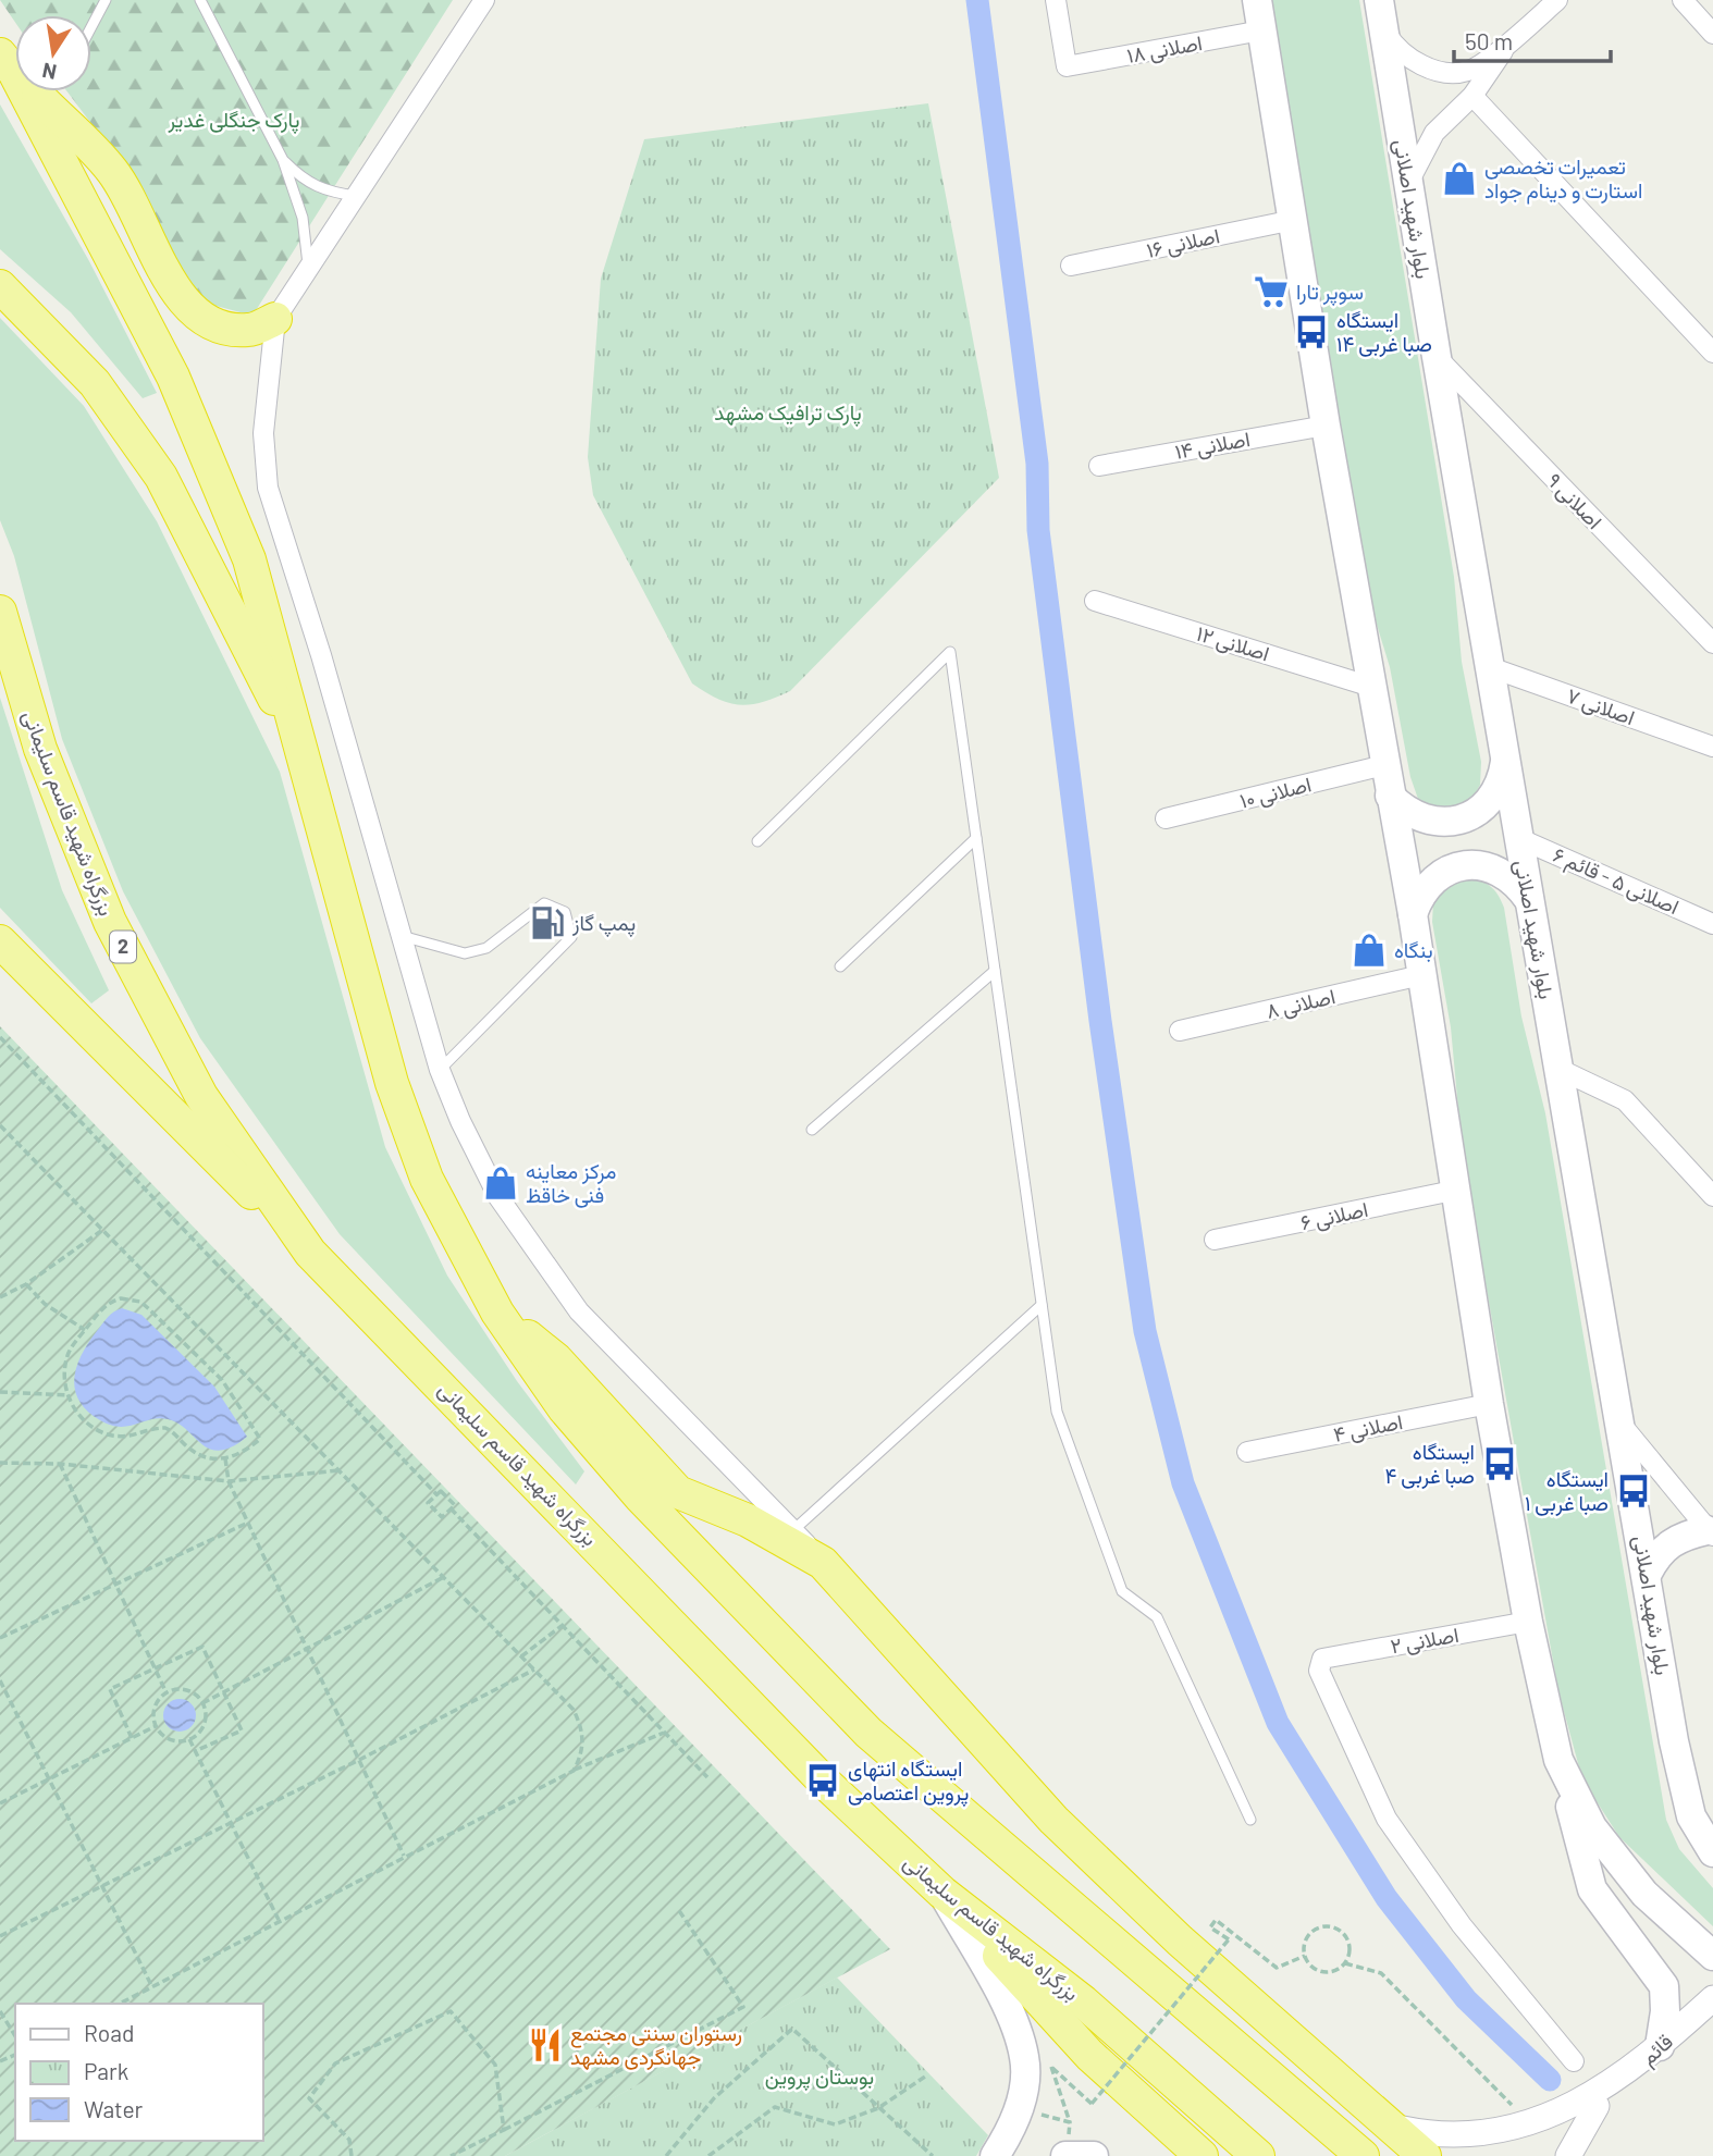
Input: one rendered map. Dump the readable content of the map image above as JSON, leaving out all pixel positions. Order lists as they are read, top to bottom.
{
  "streets": {
    "highway": ["بزرگراه شهید قاسم سلیمانی", "2"],
    "main road": ["بلوار شهید اصلانی"],
    "street": [
      "اصلانی ۱۸",
      "اصلانی ۱۶",
      "اصلانی ۱۴",
      "اصلانی ۹",
      "اصلانی ۱۲",
      "اصلانی ۷",
      "اصلانی ۱۰",
      "اصلانی ۵ - قائم ۶",
      "اصلانی ۸",
      "اصلانی ۶",
      "اصلانی ۴",
      "اصلانی ۲",
      "قائم"
    ]
  },
  "crossings": [
    ["بلوار شهید اصلانی", "اصلانی ۹"],
    ["بلوار شهید اصلانی", "اصلانی ۷"],
    ["بلوار شهید اصلانی", "اصلانی ۵ - قائم ۶"]
  ],
  "parks": ["پارک جنگلی غدیر", "پارک ترافیک مشهد", "بوستان پروین"],
  "places": {
    "shop": ["تعمیرات تخصصی استارت و دینام جواد", "بنگاه", "مرکز معاینه فنی خاقظ"],
    "supermarket": ["سوپر تارا"],
    "bus stop": [
      "ایستگاه صبا غربی ۱۴",
      "ایستگاه صبا غربی ۴",
      "ایستگاه صبا غربی ۱",
      "ایستگاه انتهای پروین اعتصامی"
    ],
    "fuel station": ["پمپ گاز"],
    "restaurant": ["رستوران سنتی مجتمع جهانگردی مشهد"]
  },
  "legend": ["Road", "Park", "Water"],
  "scale_bar": "50 m",
  "north": "bottom"
}
